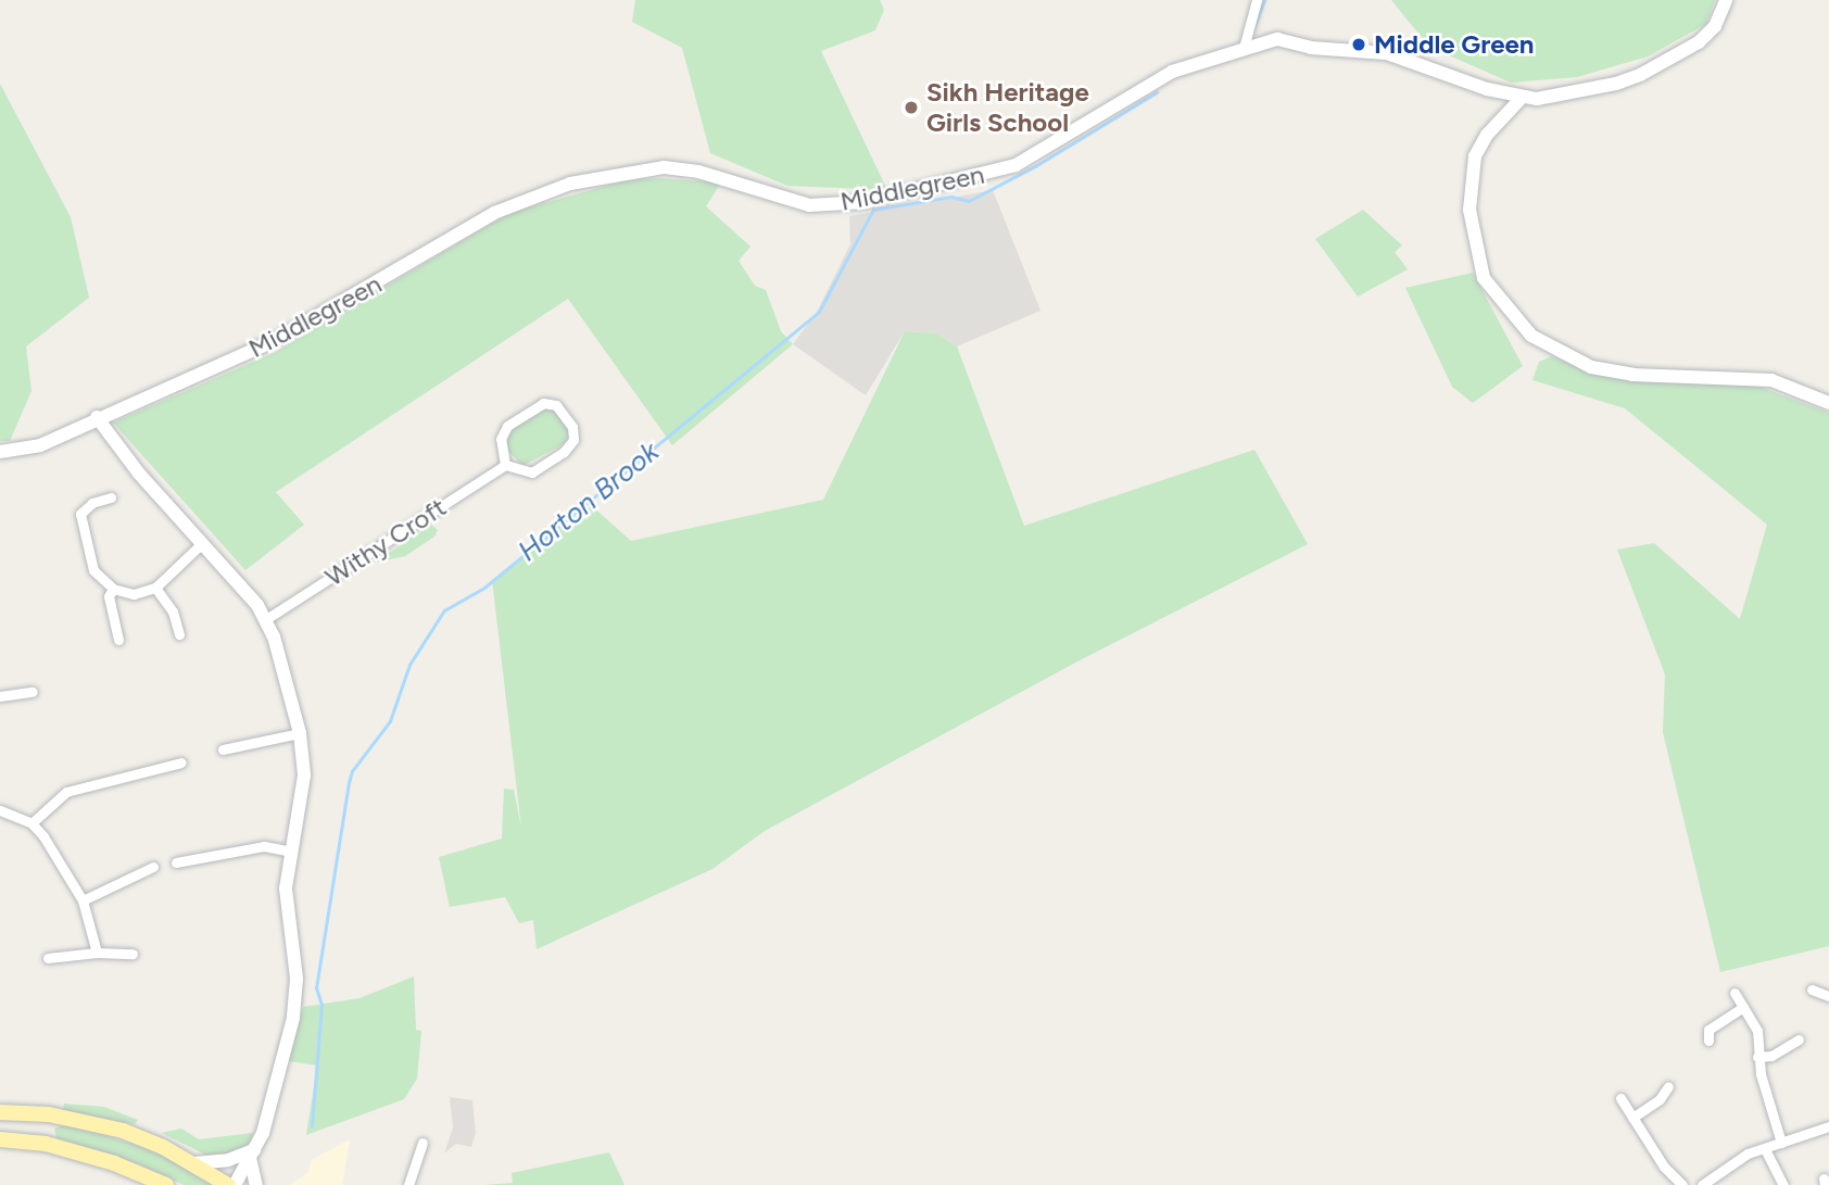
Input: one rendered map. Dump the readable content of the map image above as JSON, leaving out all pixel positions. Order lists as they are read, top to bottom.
{
  "streets": {
    "street": ["Middlegreen", "Withy Croft"]
  },
  "water": ["Horton Brook"],
  "places": ["Middle Green", "Sikh Heritage Girls School"]
}
